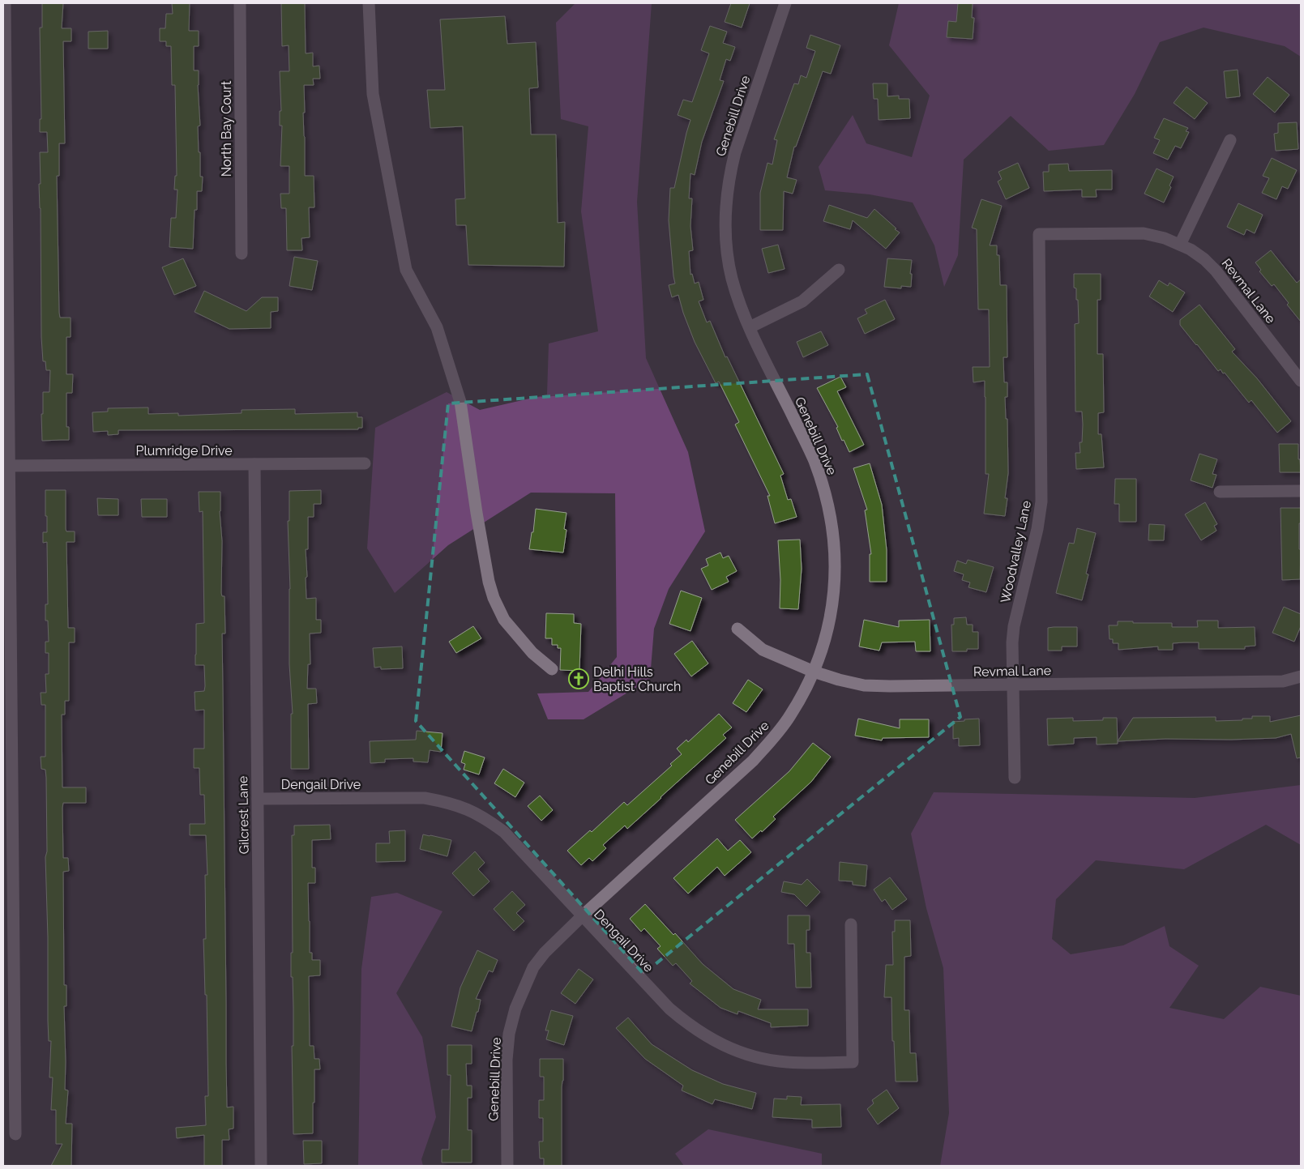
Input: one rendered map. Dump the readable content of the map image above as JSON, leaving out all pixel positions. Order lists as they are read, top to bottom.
{
  "streets": {
    "street": [
      "Genebill Drive",
      "North Bay Court",
      "Revmal Lane",
      "Plumridge Drive",
      "Woodvalley Lane",
      "Dengail Drive",
      "Gilcrest Lane"
    ]
  },
  "crossings": [
    ["Genebill Drive", "Revmal Lane"],
    ["Genebill Drive", "Dengail Drive"],
    ["Revmal Lane", "Woodvalley Lane"],
    ["Plumridge Drive", "Gilcrest Lane"],
    ["Dengail Drive", "Gilcrest Lane"]
  ],
  "places": {
    "church": ["Delhi Hills Baptist Church"]
  }
}
